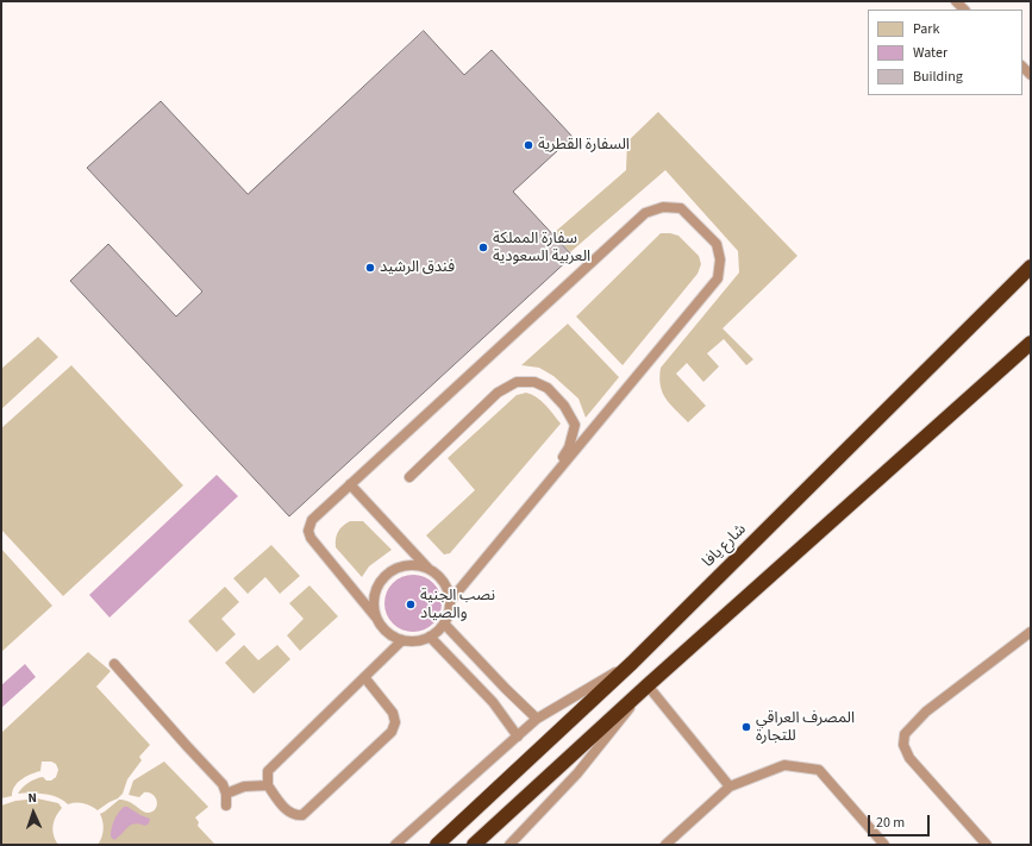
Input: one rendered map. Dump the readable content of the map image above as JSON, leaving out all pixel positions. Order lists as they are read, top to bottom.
{
  "streets": {
    "highway": ["شارع يافا"]
  },
  "places": [
    "السفارة القطرية",
    "سفارة المملكة العربية السعودية",
    "فندق الرشيد",
    "نصب الجنية والصياد",
    "المصرف العراقي للتجارة"
  ],
  "legend": ["Park", "Water", "Building"],
  "scale_bar": "20 m",
  "north": "top"
}
